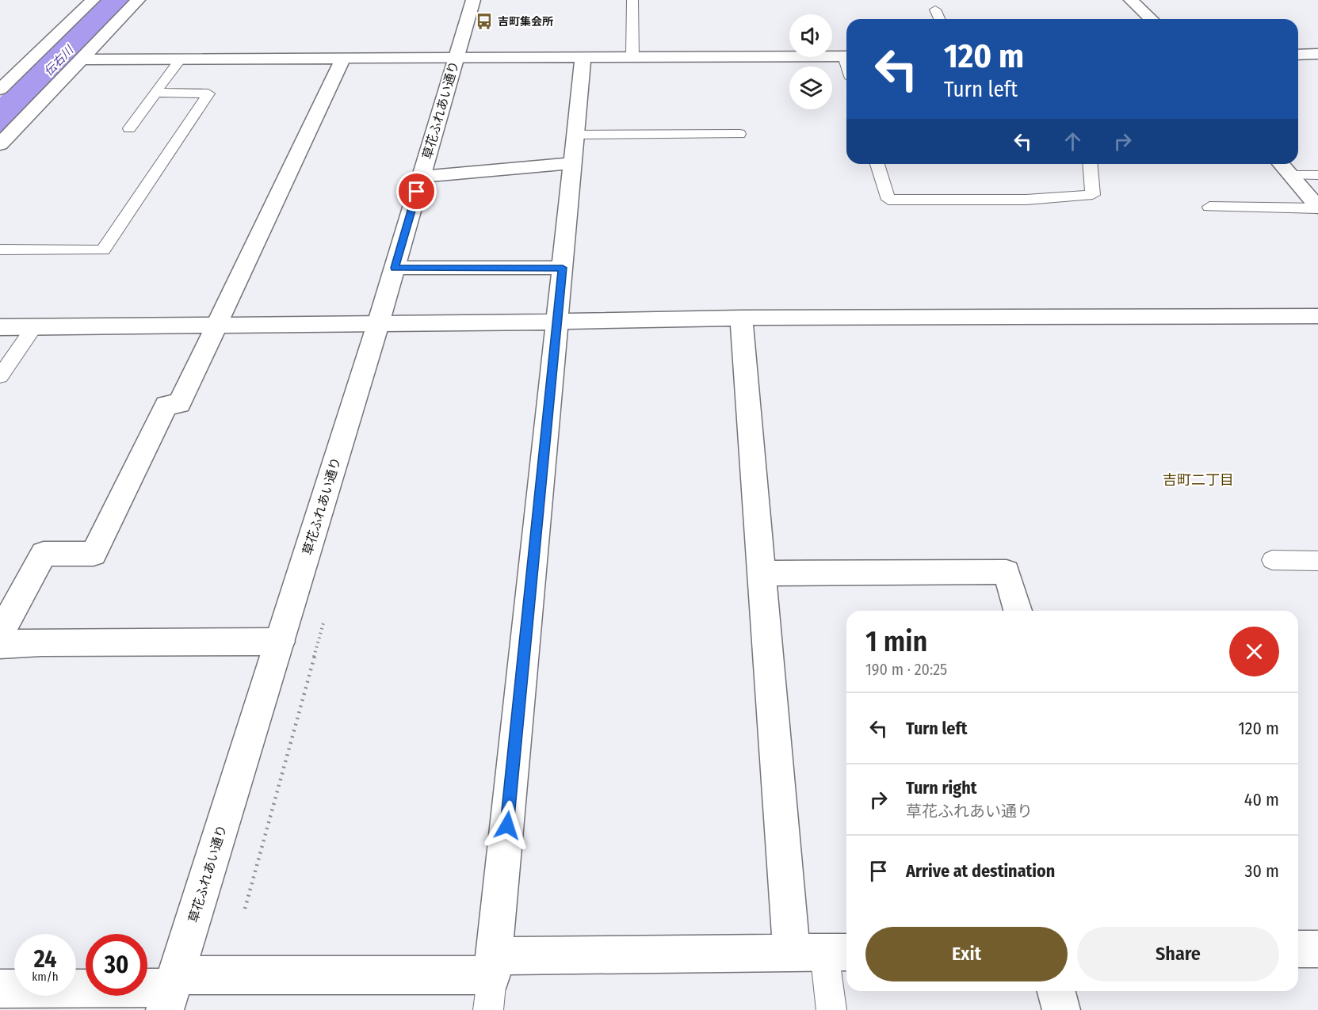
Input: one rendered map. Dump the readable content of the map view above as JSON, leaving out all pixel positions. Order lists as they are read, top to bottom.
{
  "streets": {
    "street": ["草花ふれあい通り"]
  },
  "districts": ["吉町二丁目"],
  "water": ["伝右川"],
  "places": {
    "bus stop": ["吉町集会所"]
  },
  "page": {
    "turn": ["120 m", "Turn left"],
    "heading": ["1 min", "190 m · 20:25"],
    "list": [
      {
        "name": "Turn left",
        "value": "120 m"
      },
      {
        "name": "Turn right",
        "note": "草花ふれあい通り",
        "value": "40 m"
      },
      {
        "name": "Arrive at destination",
        "value": "30 m"
      }
    ],
    "buttons": ["Exit", "Share"],
    "speed": "24 km/h",
    "limit": "30"
  }
}
